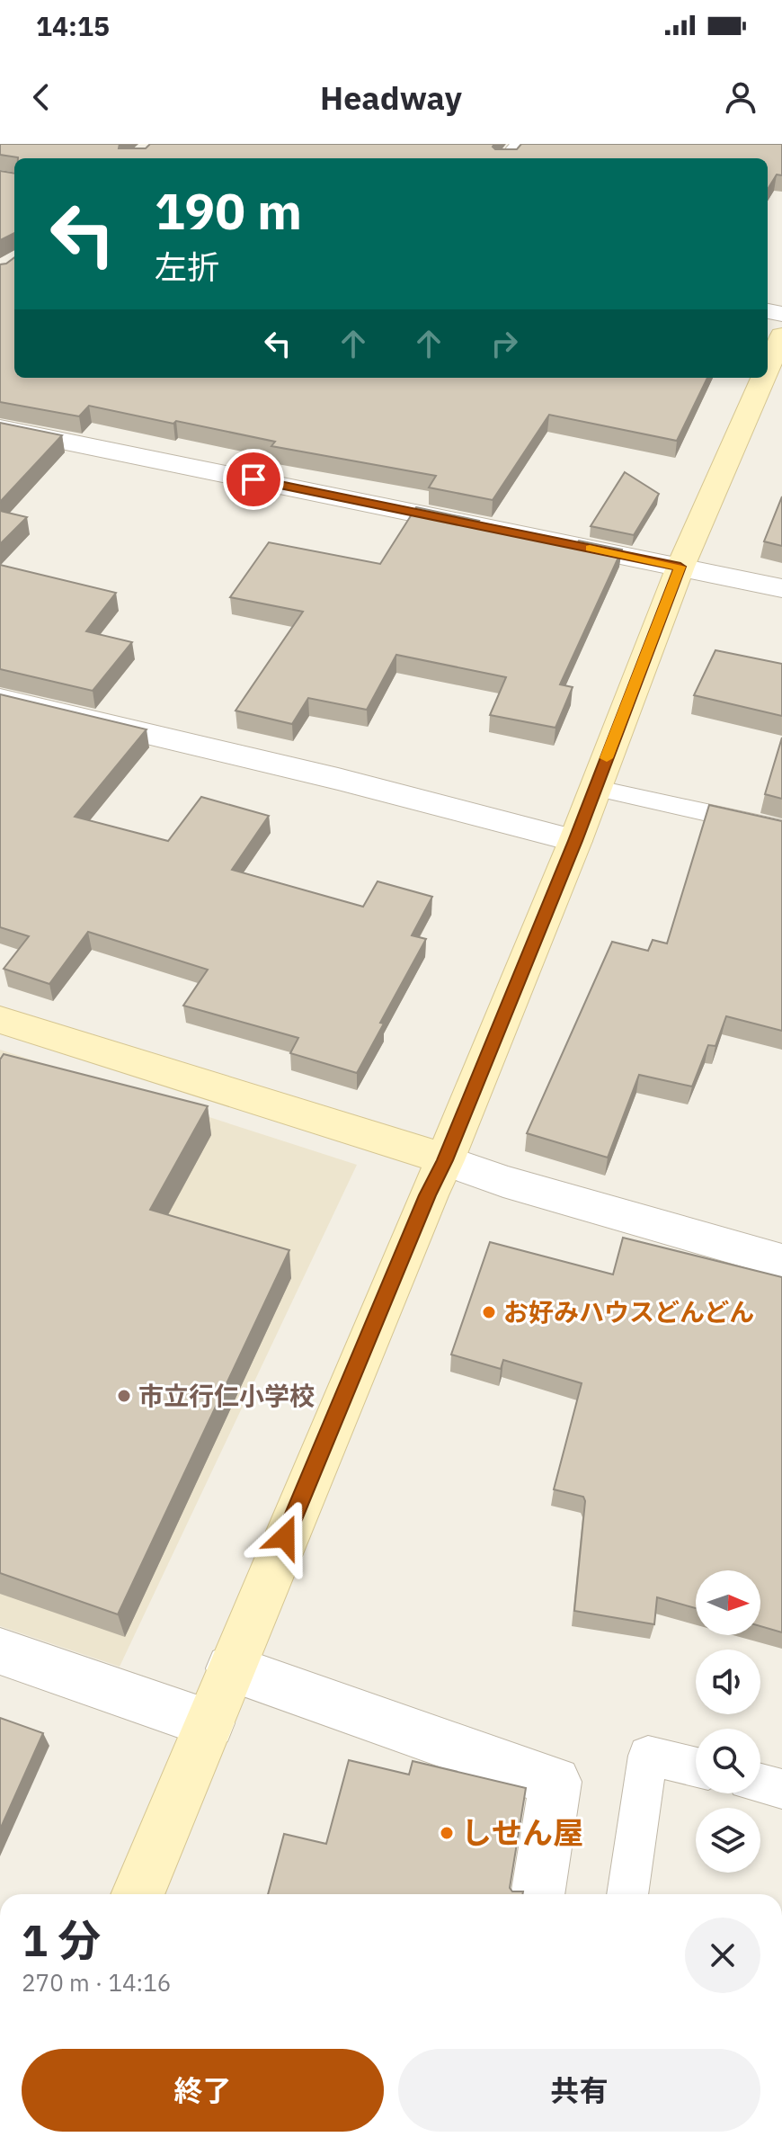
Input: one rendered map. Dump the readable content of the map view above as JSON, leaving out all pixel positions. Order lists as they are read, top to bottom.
{
  "places": ["お好みハウスどんどん", "市立行仁小学校", "しせん屋"],
  "north": "right",
  "page": {
    "status": "14:15",
    "header": "Headway",
    "turn": ["190 m", "左折"],
    "heading": ["1 分", "270 m · 14:16"],
    "buttons": ["終了", "共有"]
  }
}
